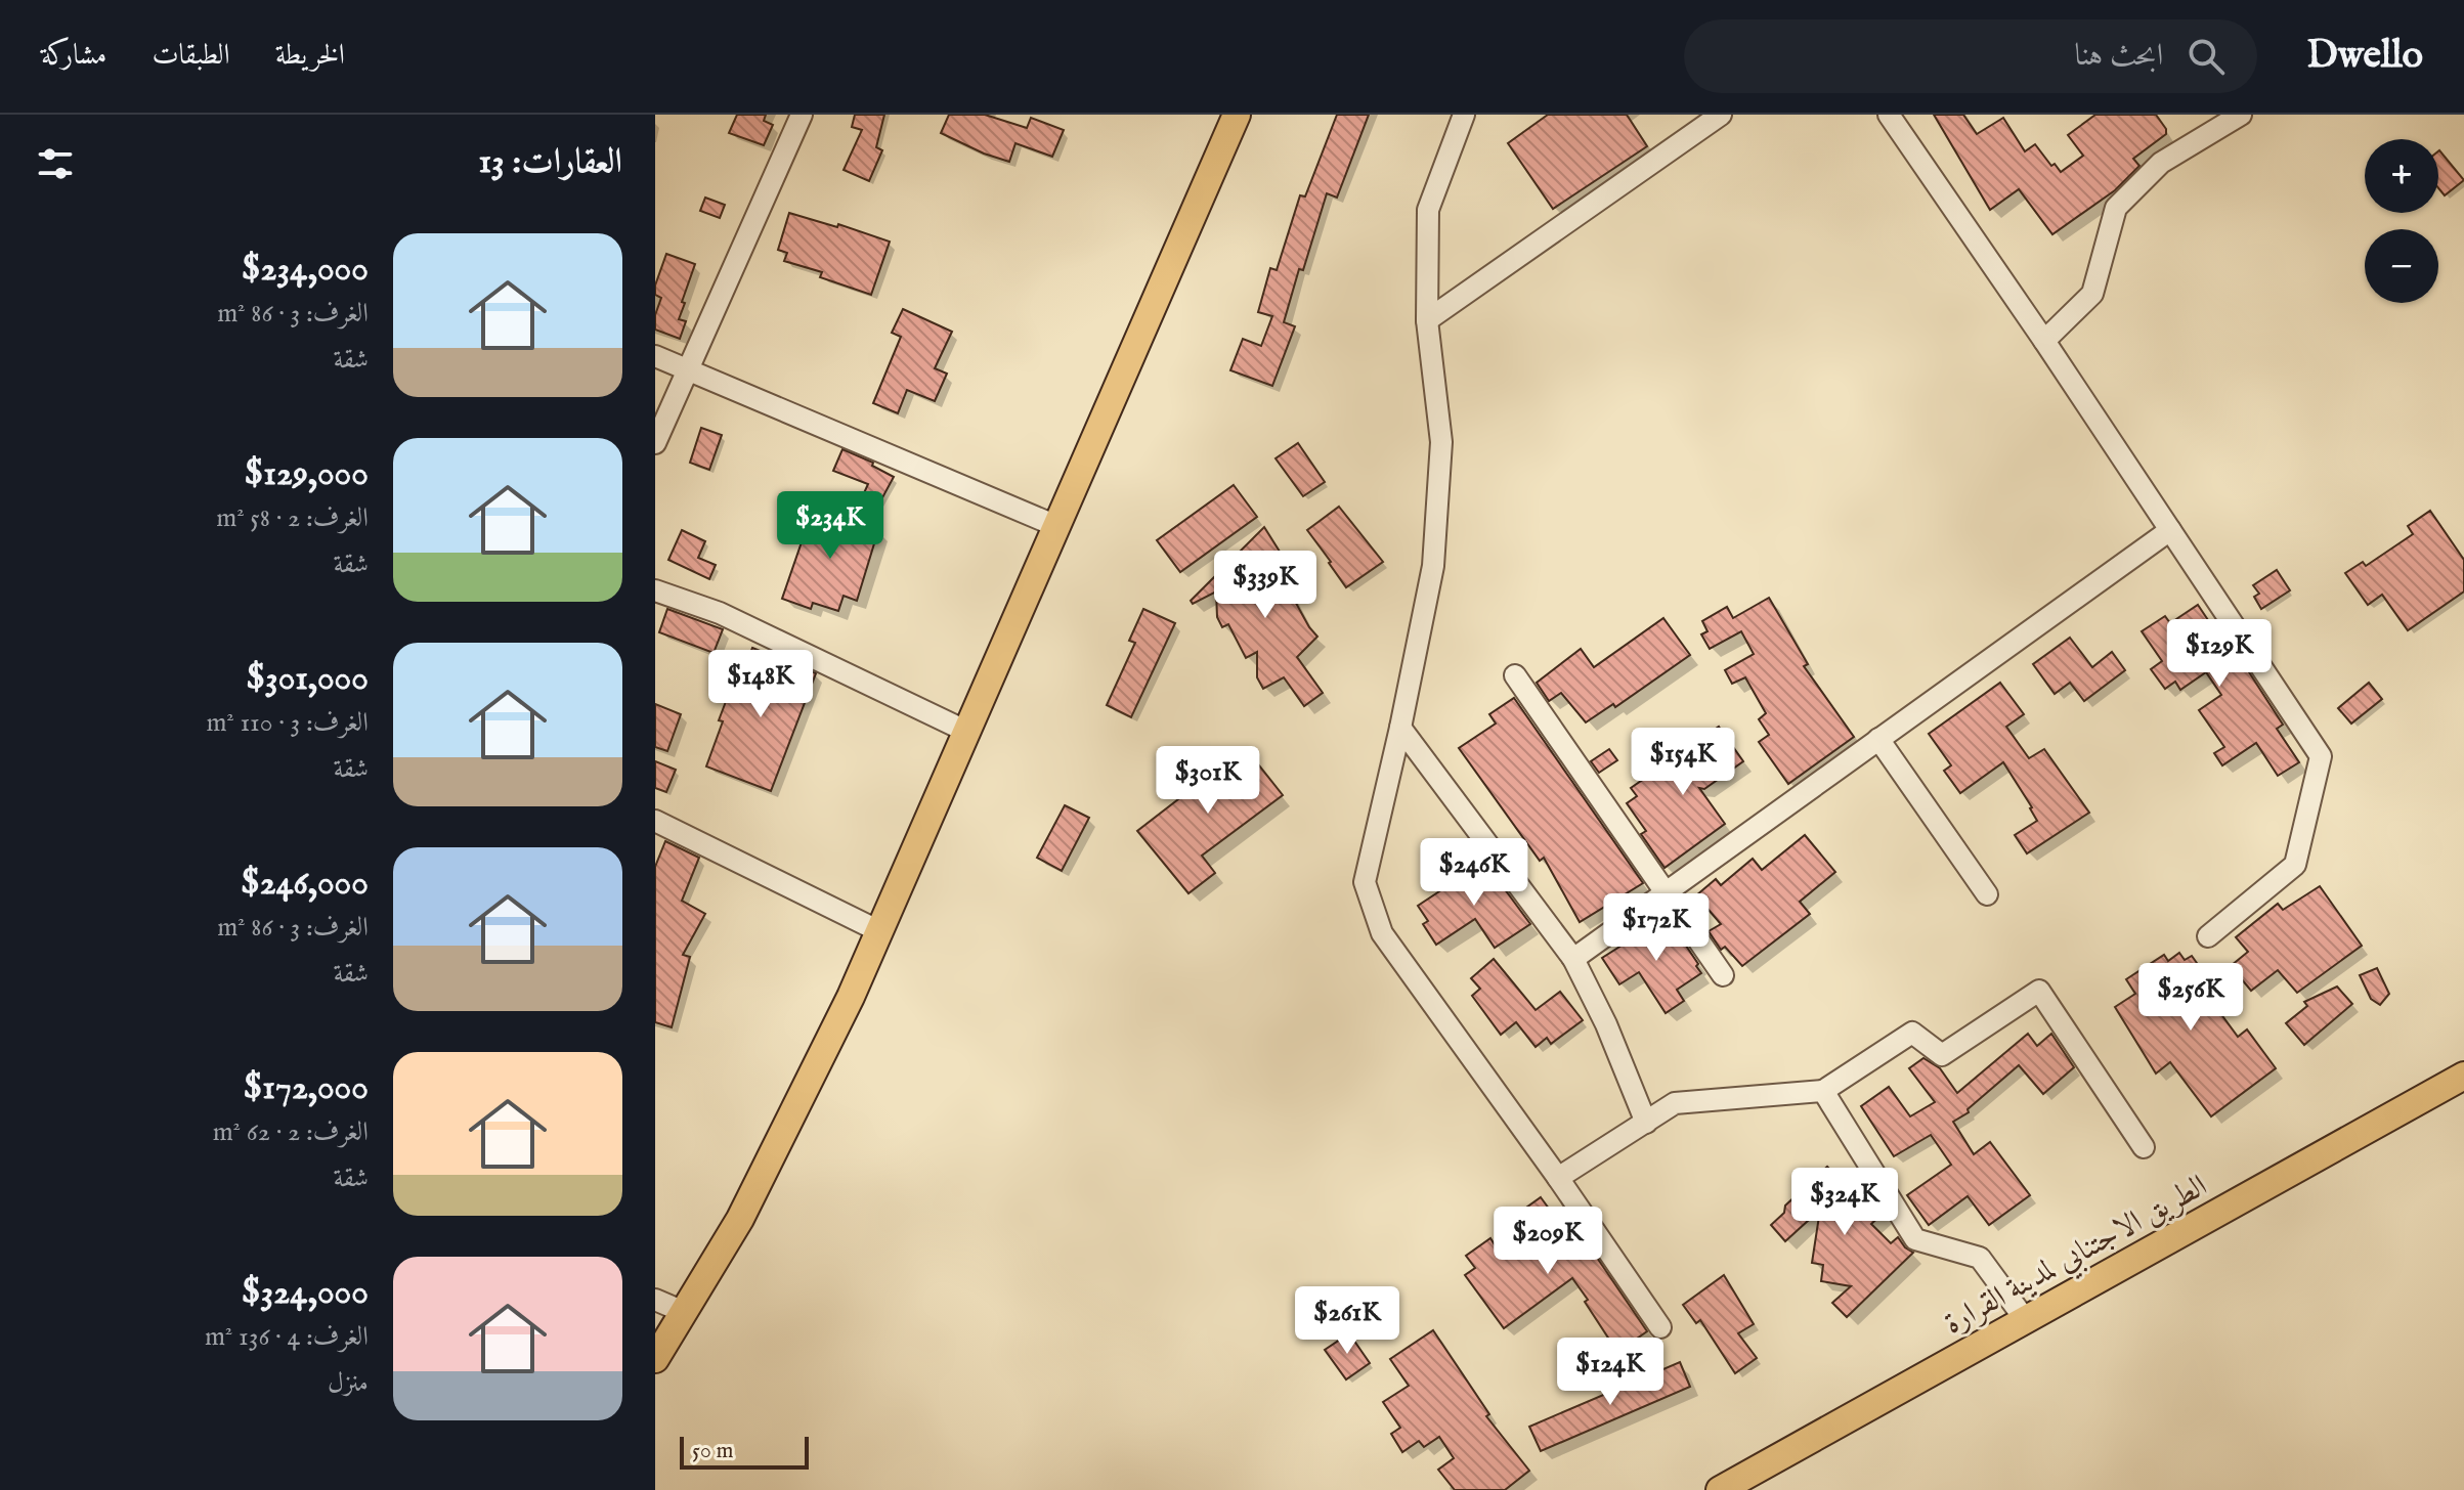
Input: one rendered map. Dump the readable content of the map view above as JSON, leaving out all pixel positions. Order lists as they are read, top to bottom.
{
  "streets": {
    "main road": ["الطريق الاجتنابي لمدينة القرارة"]
  },
  "scale_bar": "50 m",
  "page": {
    "header": "Dwello",
    "search": "ابحث هنا",
    "nav": ["الخريطة", "الطبقات", "مشاركة"],
    "heading": "العقارات: 13",
    "map_buttons": ["+", "−"],
    "list": [
      {
        "name": "$234,000",
        "note": "الغرف: 3 · 86 m² · شقة"
      },
      {
        "name": "$129,000",
        "note": "الغرف: 2 · 58 m² · شقة"
      },
      {
        "name": "$301,000",
        "note": "الغرف: 3 · 110 m² · شقة"
      },
      {
        "name": "$246,000",
        "note": "الغرف: 3 · 86 m² · شقة"
      },
      {
        "name": "$172,000",
        "note": "الغرف: 2 · 62 m² · شقة"
      },
      {
        "name": "$324,000",
        "note": "الغرف: 4 · 136 m² · منزل"
      }
    ],
    "price": [
      "$234K",
      "$339K",
      "$129K",
      "$148K",
      "$154K",
      "$301K",
      "$246K",
      "$172K",
      "$256K",
      "$324K",
      "$209K",
      "$261K",
      "$124K"
    ],
    "scale": "50 m"
  }
}
